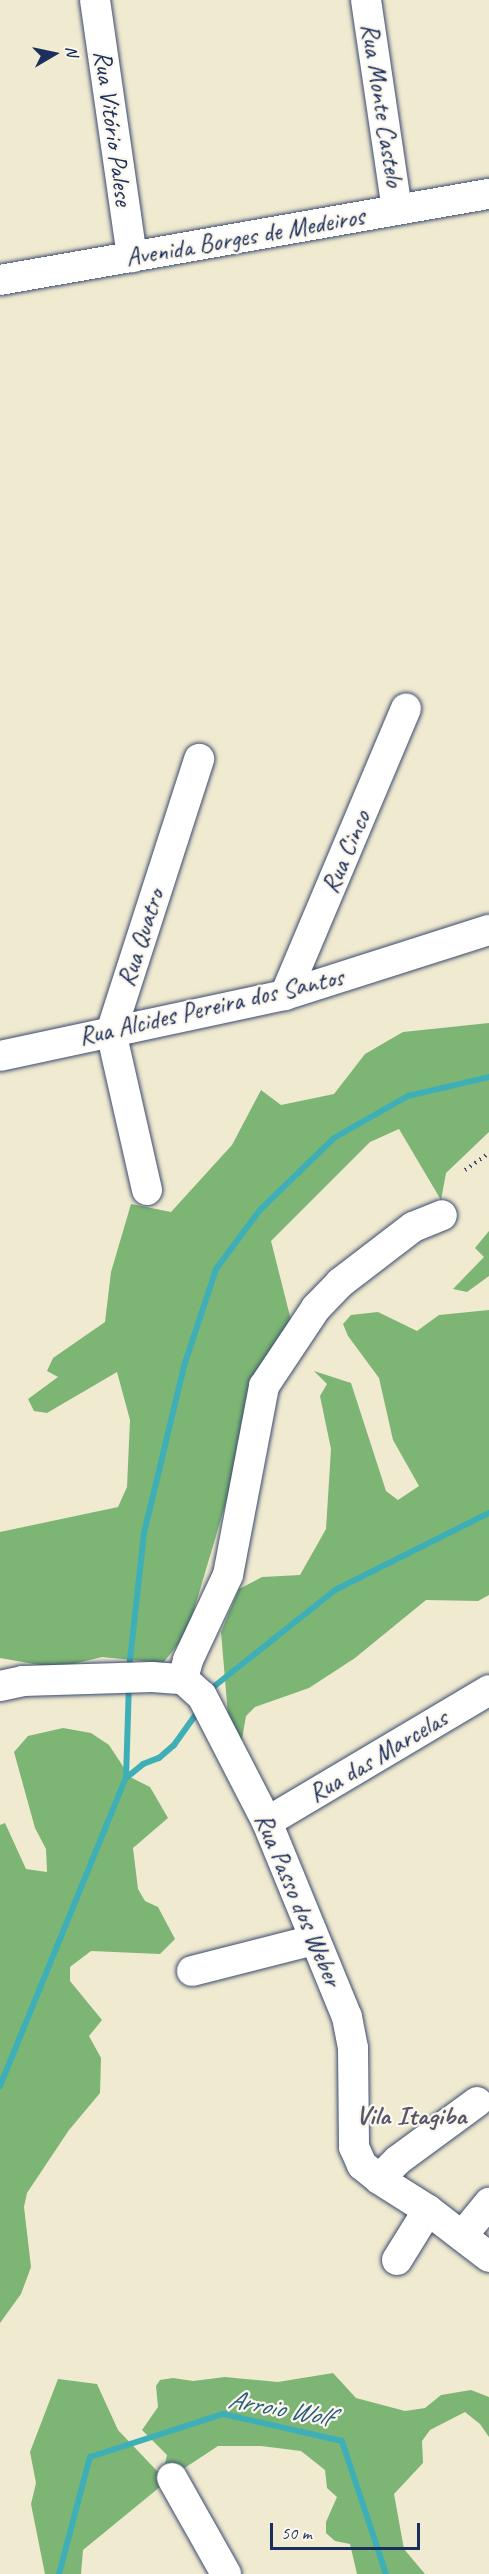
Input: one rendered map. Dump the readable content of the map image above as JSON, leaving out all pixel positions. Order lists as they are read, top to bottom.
{
  "streets": {
    "street": [
      "Rua Monte Castelo",
      "Rua Vitório Palese",
      "Avenida Borges de Medeiros",
      "Rua Cinco",
      "Rua Quatro",
      "Rua Alcides Pereira dos Santos",
      "Rua das Marcelas",
      "Rua Passo dos Weber"
    ]
  },
  "crossings": [
    ["Rua Monte Castelo", "Avenida Borges de Medeiros"],
    ["Rua Vitório Palese", "Avenida Borges de Medeiros"],
    ["Rua Cinco", "Rua Alcides Pereira dos Santos"],
    ["Rua Quatro", "Rua Alcides Pereira dos Santos"],
    ["Rua das Marcelas", "Rua Passo dos Weber"]
  ],
  "districts": ["Vila Itagiba"],
  "water": ["Arroio Wolf"],
  "scale_bar": "50 m",
  "north": "right"
}
